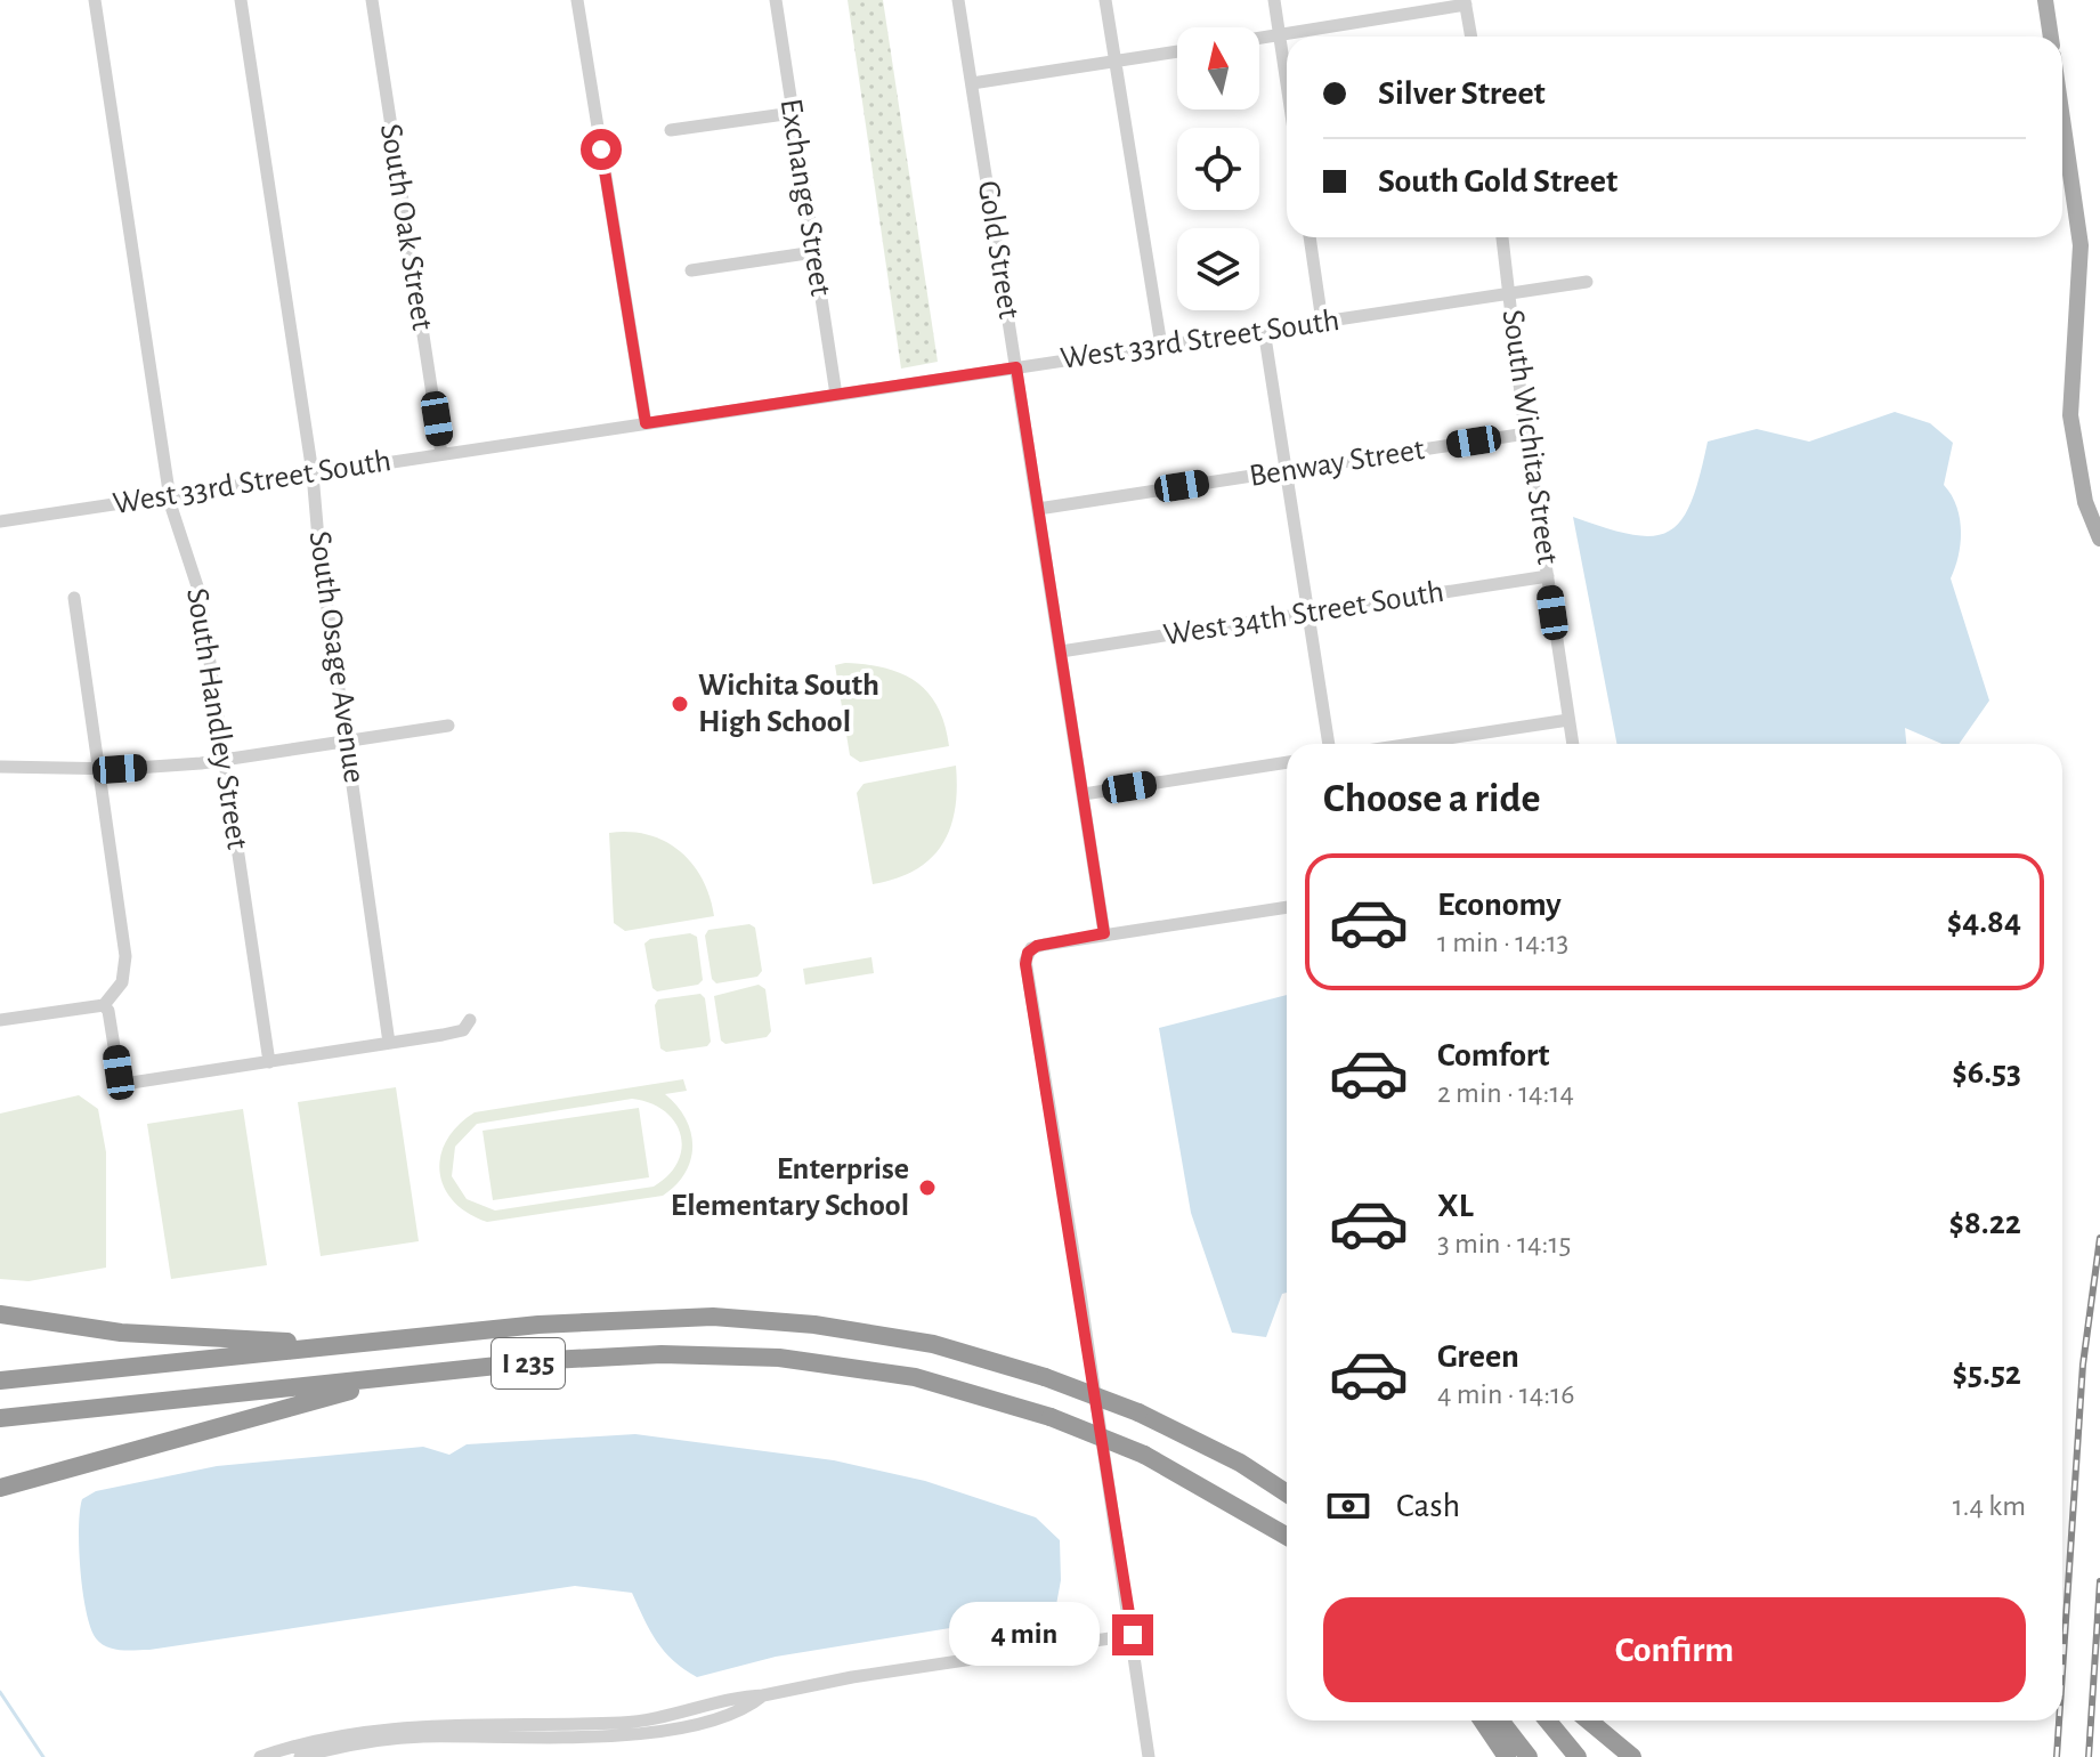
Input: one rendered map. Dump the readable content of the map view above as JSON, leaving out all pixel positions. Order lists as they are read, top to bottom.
{
  "streets": {
    "highway": ["I 235"],
    "street": [
      "Exchange Street",
      "South Oak Street",
      "Gold Street",
      "West 33rd Street South",
      "South Wichita Street",
      "Benway Street",
      "West 34th Street South",
      "South Osage Avenue",
      "South Handley Street"
    ]
  },
  "crossings": [
    ["Exchange Street", "West 33rd Street South"],
    ["South Oak Street", "West 33rd Street South"],
    ["Gold Street", "West 33rd Street South"],
    ["Gold Street", "Benway Street"],
    ["Gold Street", "West 34th Street South"],
    ["West 33rd Street South", "South Wichita Street"],
    ["West 33rd Street South", "South Osage Avenue"],
    ["West 33rd Street South", "South Handley Street"],
    ["South Wichita Street", "Benway Street"],
    ["South Wichita Street", "West 34th Street South"]
  ],
  "places": ["Wichita South High School", "Enterprise Elementary School"],
  "north": "top",
  "page": {
    "banner": ["Silver Street", "South Gold Street"],
    "heading": "Choose a ride",
    "list": [
      {
        "name": "Economy",
        "note": "1 min · 14:13",
        "value": "$4.84"
      },
      {
        "name": "Comfort",
        "note": "2 min · 14:14",
        "value": "$6.53"
      },
      {
        "name": "XL",
        "note": "3 min · 14:15",
        "value": "$8.22"
      },
      {
        "name": "Green",
        "note": "4 min · 14:16",
        "value": "$5.52"
      }
    ],
    "pay": ["Cash", "1.4 km"],
    "buttons": "Confirm",
    "bubble": "4 min"
  }
}
